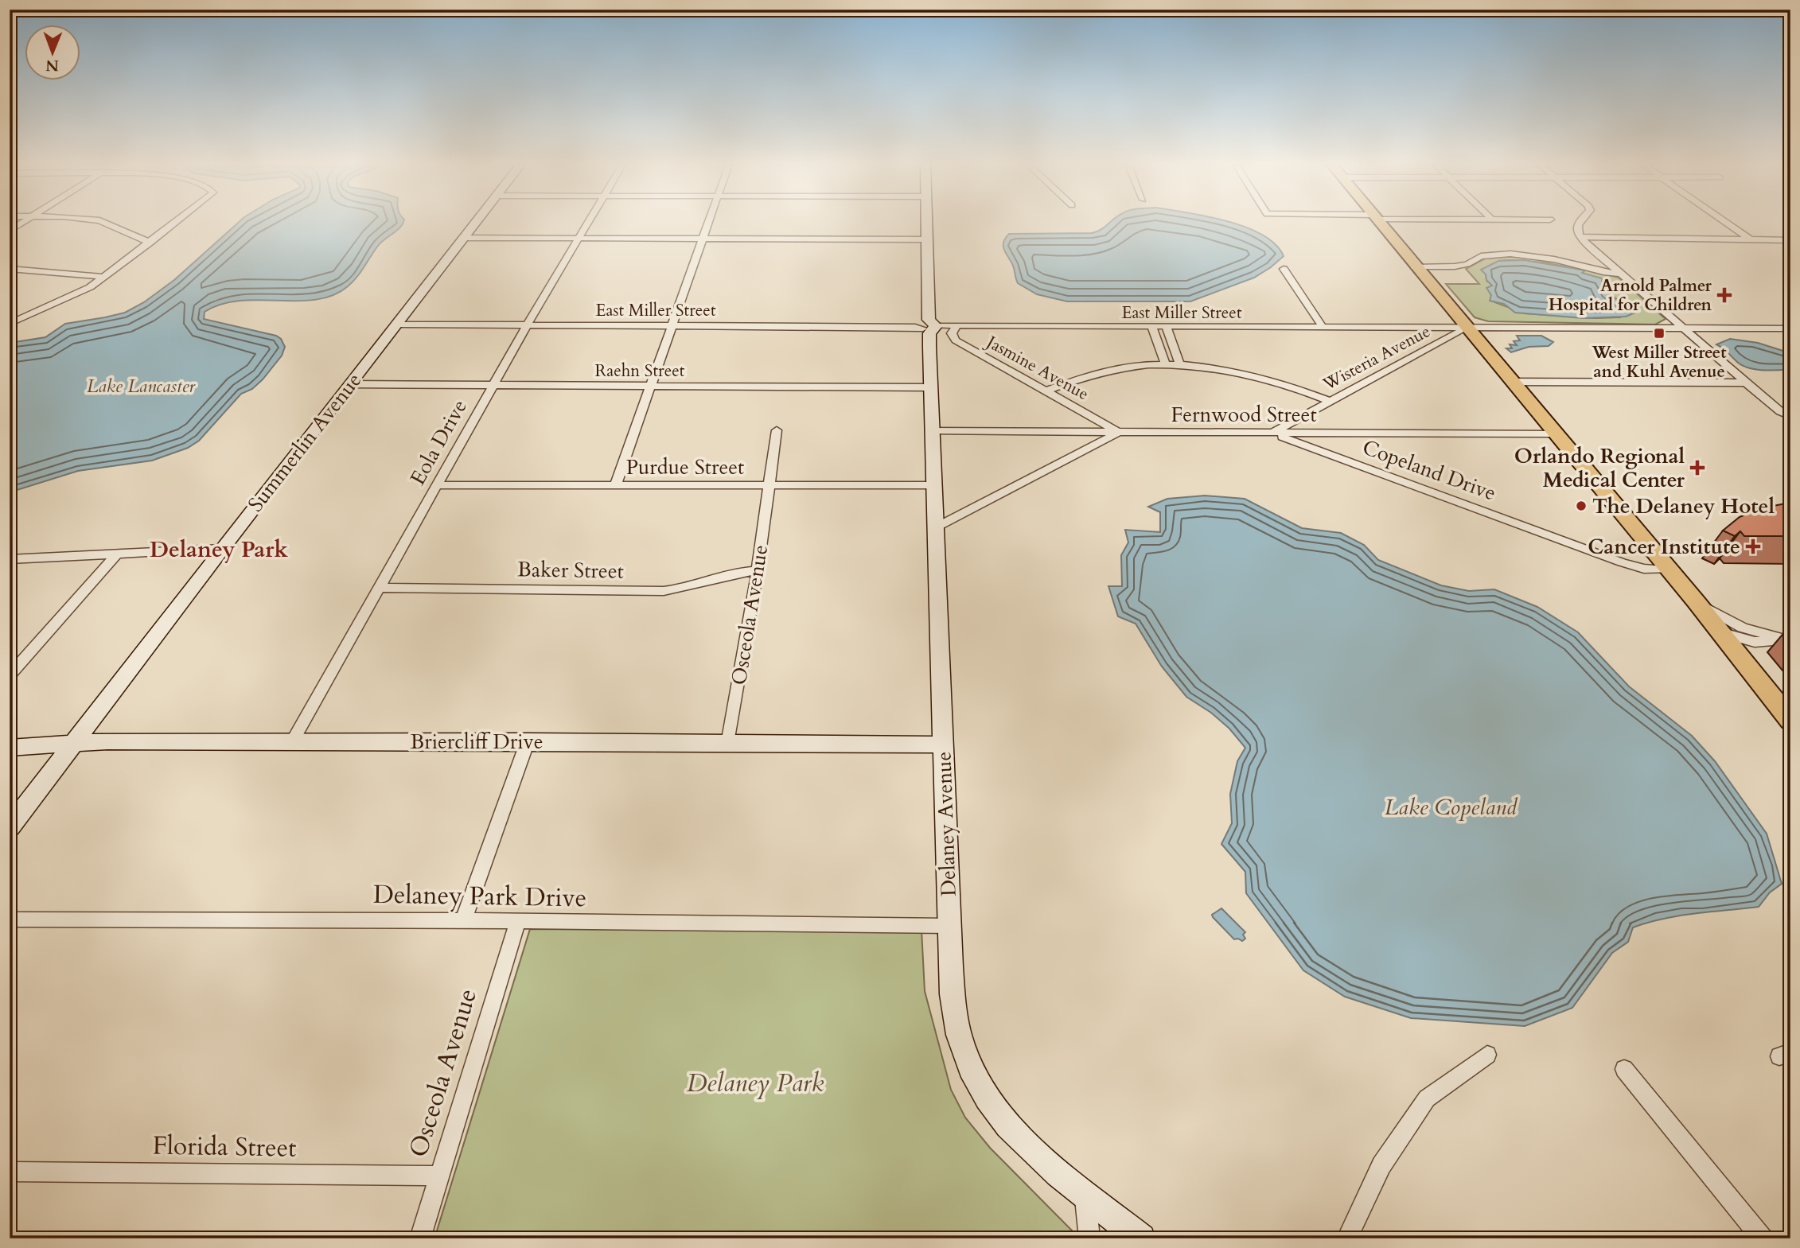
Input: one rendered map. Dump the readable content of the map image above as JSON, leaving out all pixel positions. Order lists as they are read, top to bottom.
{
  "streets": {
    "street": [
      "East Miller Street",
      "Wisteria Avenue",
      "Jasmine Avenue",
      "Raehn Street",
      "Fernwood Street",
      "Summerlin Avenue",
      "Eola Drive",
      "Purdue Street",
      "Copeland Drive",
      "Baker Street",
      "Osceola Avenue",
      "Briercliff Drive",
      "Delaney Avenue",
      "Delaney Park Drive",
      "Florida Street"
    ]
  },
  "crossings": [
    ["East Miller Street", "Jasmine Avenue"],
    ["East Miller Street", "Summerlin Avenue"],
    ["East Miller Street", "Eola Drive"],
    ["East Miller Street", "Delaney Avenue"],
    ["Wisteria Avenue", "Fernwood Street"],
    ["Wisteria Avenue", "Copeland Drive"],
    ["Jasmine Avenue", "Fernwood Street"],
    ["Raehn Street", "Summerlin Avenue"],
    ["Raehn Street", "Eola Drive"],
    ["Raehn Street", "Delaney Avenue"],
    ["Fernwood Street", "Copeland Drive"],
    ["Fernwood Street", "Delaney Avenue"],
    ["Summerlin Avenue", "Briercliff Drive"],
    ["Eola Drive", "Purdue Street"],
    ["Eola Drive", "Baker Street"],
    ["Eola Drive", "Briercliff Drive"],
    ["Purdue Street", "Osceola Avenue"],
    ["Purdue Street", "Delaney Avenue"],
    ["Baker Street", "Osceola Avenue"],
    ["Osceola Avenue", "Briercliff Drive"],
    ["Osceola Avenue", "Delaney Park Drive"],
    ["Osceola Avenue", "Florida Street"],
    ["Briercliff Drive", "Delaney Avenue"],
    ["Delaney Avenue", "Delaney Park Drive"]
  ],
  "districts": ["Delaney Park"],
  "water": ["Lake Lancaster", "Lake Copeland"],
  "parks": ["Delaney Park"],
  "places": {
    "health": ["Arnold Palmer Hospital for Children", "Orlando Regional Medical Center", "Cancer Institute"],
    "transit": ["West Miller Street and Kuhl Avenue"],
    "other": ["The Delaney Hotel"]
  },
  "north": "bottom"
}
